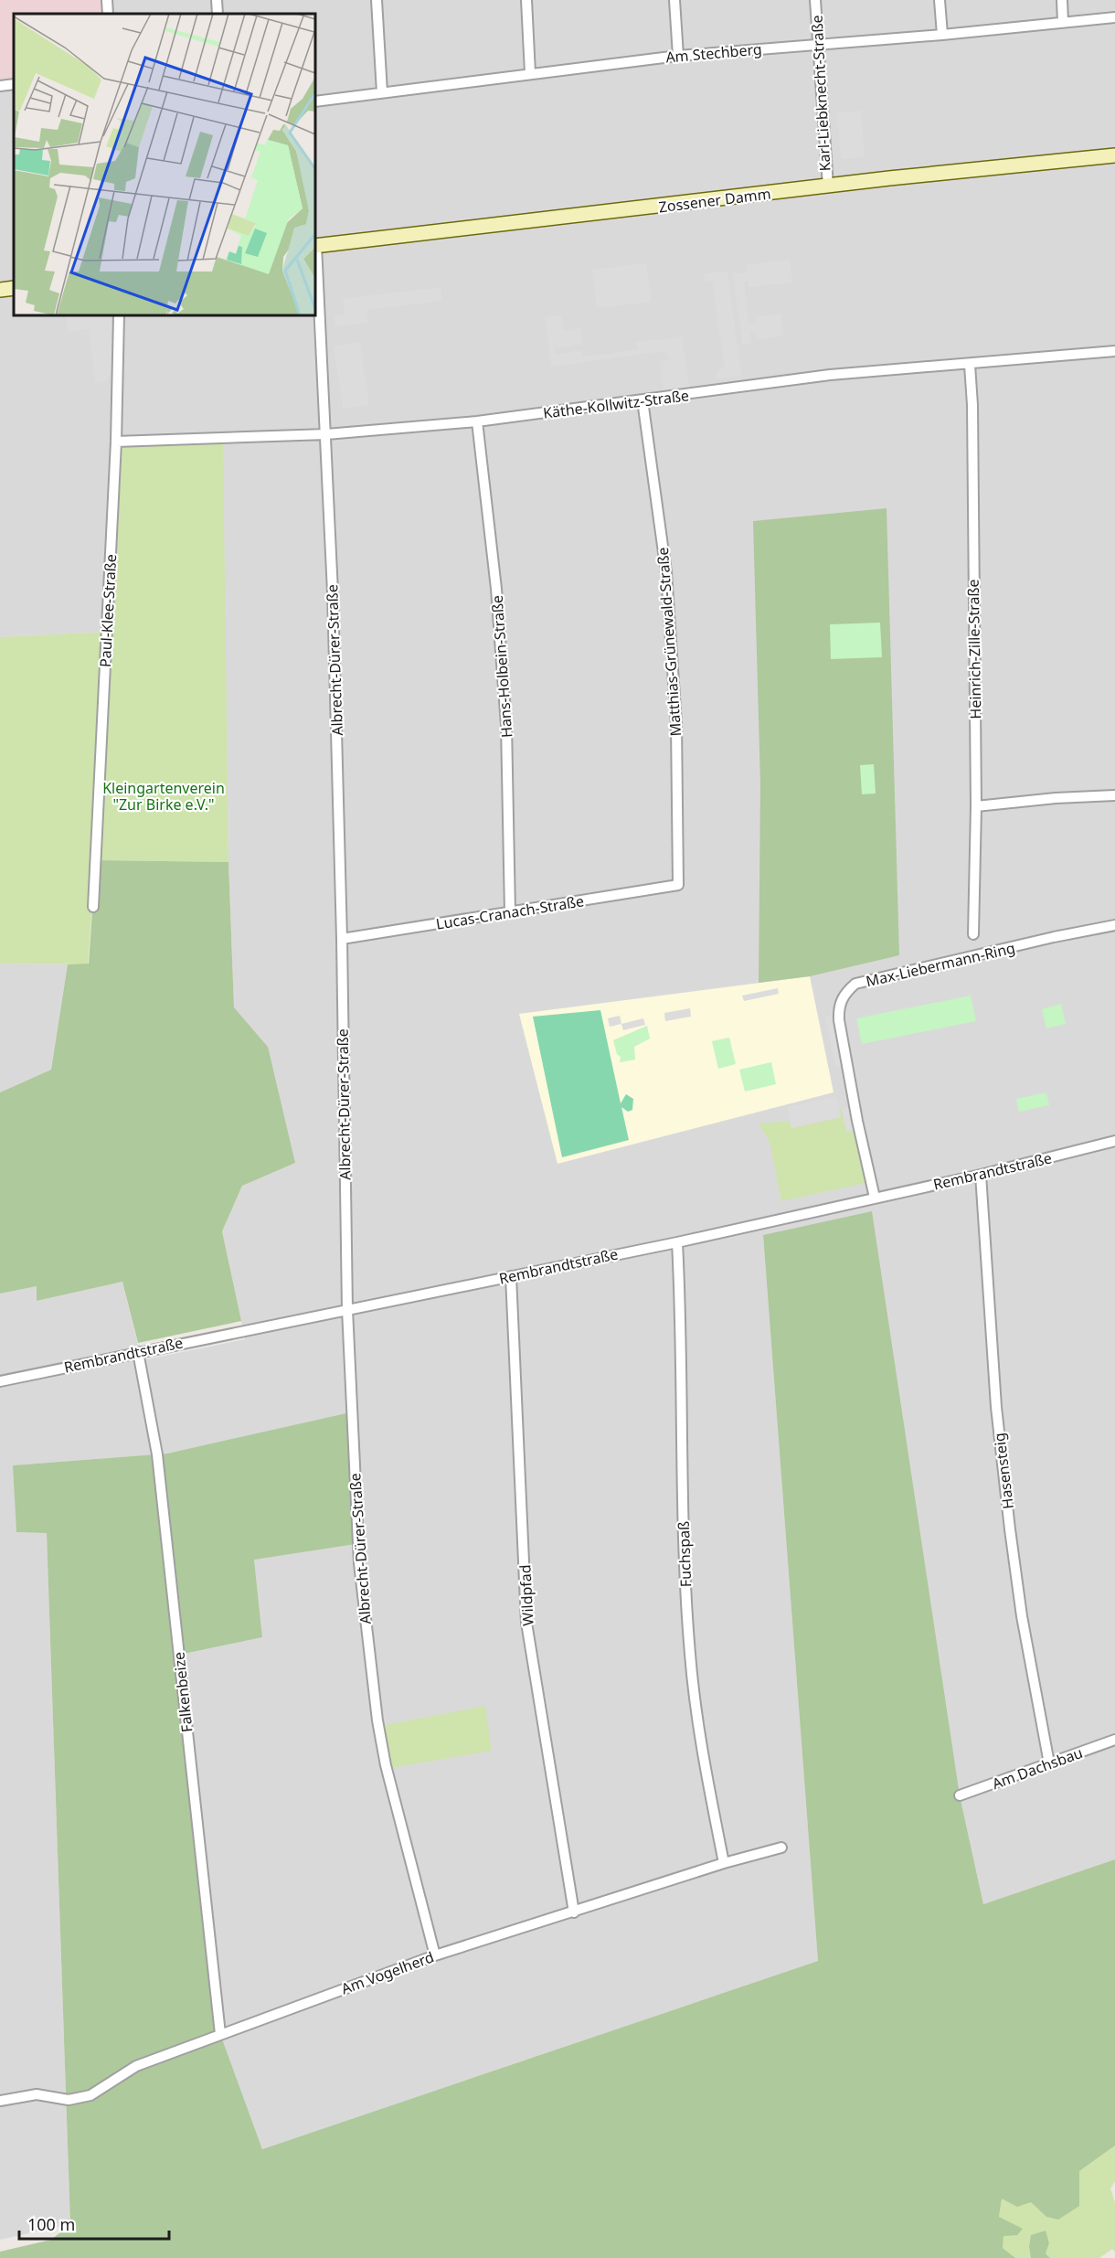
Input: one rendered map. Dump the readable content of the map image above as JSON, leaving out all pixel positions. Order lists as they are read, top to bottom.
{
  "streets": {
    "main road": ["Zossener Damm"],
    "street": [
      "Am Stechberg",
      "Karl-Liebknecht-Straße",
      "Käthe-Kollwitz-Straße",
      "Paul-Klee-Straße",
      "Matthias-Grünewald-Straße",
      "Heinrich-Zille-Straße",
      "Albrecht-Dürer-Straße",
      "Hans-Holbein-Straße",
      "Lucas-Cranach-Straße",
      "Max-Liebermann-Ring",
      "Rembrandtstraße",
      "Hasensteig",
      "Fuchspaß",
      "Wildpfad",
      "Falkenbeize",
      "Am Dachsbau",
      "Am Vogelherd"
    ]
  },
  "crossings": [
    ["Am Stechberg", "Karl-Liebknecht-Straße"],
    ["Karl-Liebknecht-Straße", "Zossener Damm"],
    ["Zossener Damm", "Albrecht-Dürer-Straße"],
    ["Käthe-Kollwitz-Straße", "Paul-Klee-Straße"],
    ["Käthe-Kollwitz-Straße", "Matthias-Grünewald-Straße"],
    ["Käthe-Kollwitz-Straße", "Heinrich-Zille-Straße"],
    ["Käthe-Kollwitz-Straße", "Albrecht-Dürer-Straße"],
    ["Käthe-Kollwitz-Straße", "Hans-Holbein-Straße"],
    ["Matthias-Grünewald-Straße", "Lucas-Cranach-Straße"],
    ["Albrecht-Dürer-Straße", "Lucas-Cranach-Straße"],
    ["Albrecht-Dürer-Straße", "Rembrandtstraße"],
    ["Albrecht-Dürer-Straße", "Am Vogelherd"],
    ["Hans-Holbein-Straße", "Lucas-Cranach-Straße"],
    ["Max-Liebermann-Ring", "Rembrandtstraße"],
    ["Rembrandtstraße", "Hasensteig"],
    ["Rembrandtstraße", "Fuchspaß"],
    ["Rembrandtstraße", "Wildpfad"],
    ["Rembrandtstraße", "Falkenbeize"],
    ["Hasensteig", "Am Dachsbau"],
    ["Fuchspaß", "Am Vogelherd"],
    ["Wildpfad", "Am Vogelherd"],
    ["Falkenbeize", "Am Vogelherd"]
  ],
  "parks": ["Kleingartenverein \"Zur Birke e.V.\""],
  "scale_bar": "100 m"
}
